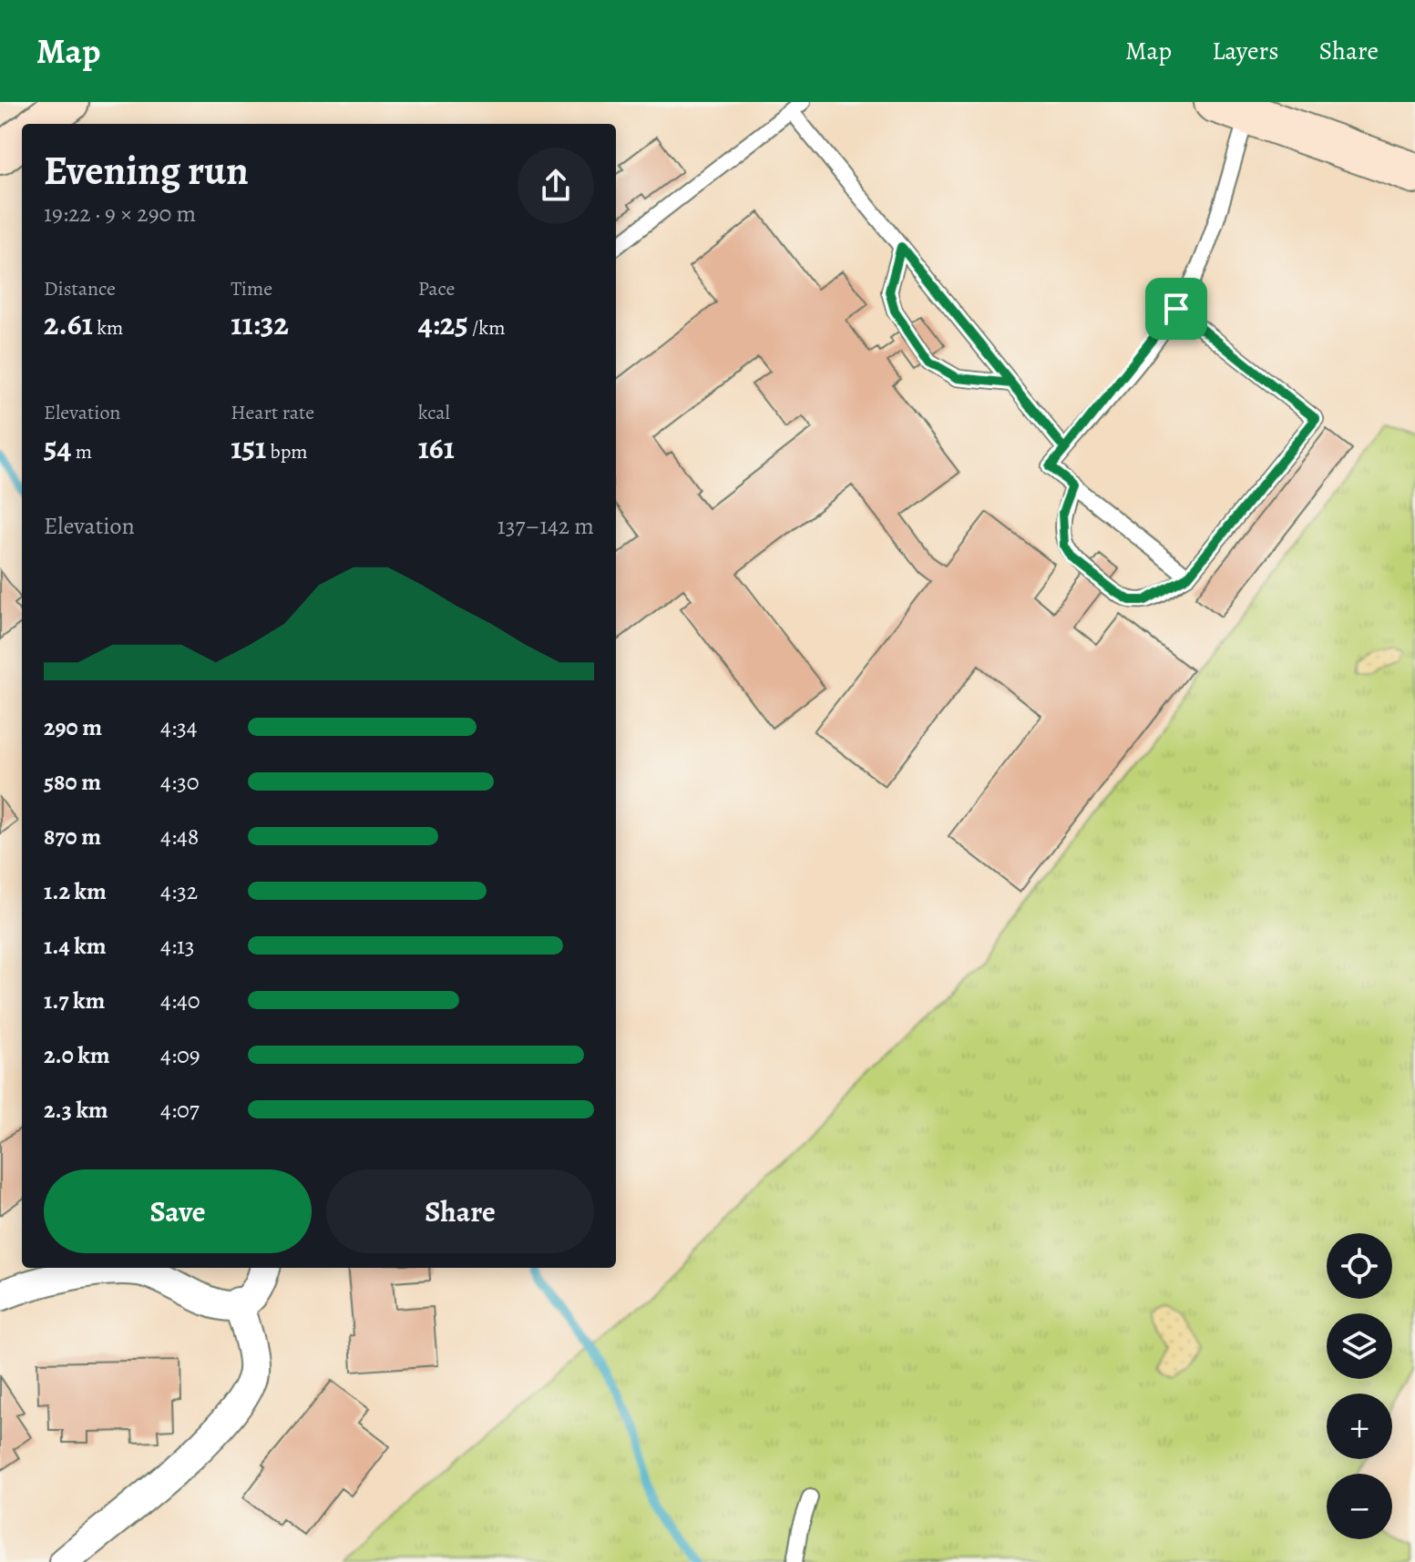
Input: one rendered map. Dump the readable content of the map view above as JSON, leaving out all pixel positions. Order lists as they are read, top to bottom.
{
  "page": {
    "header": "Map",
    "nav": ["Map", "Layers", "Share"],
    "heading": ["Evening run", "19:22 · 9 × 290 m"],
    "stats": [
      ["Distance", "2.61 km"],
      ["Time", "11:32"],
      ["Pace", "4:25 /km"],
      ["Elevation", "54 m"],
      ["Heart rate", "151 bpm"],
      ["kcal", "161"]
    ],
    "chart": ["Elevation", "137–142 m"],
    "list": [
      {
        "name": "290 m",
        "note": "4:34"
      },
      {
        "name": "580 m",
        "note": "4:30"
      },
      {
        "name": "870 m",
        "note": "4:48"
      },
      {
        "name": "1.2 km",
        "note": "4:32"
      },
      {
        "name": "1.4 km",
        "note": "4:13"
      },
      {
        "name": "1.7 km",
        "note": "4:40"
      },
      {
        "name": "2.0 km",
        "note": "4:09"
      },
      {
        "name": "2.3 km",
        "note": "4:07"
      }
    ],
    "buttons": ["Save", "Share"],
    "map_buttons": ["+", "−"]
  }
}
